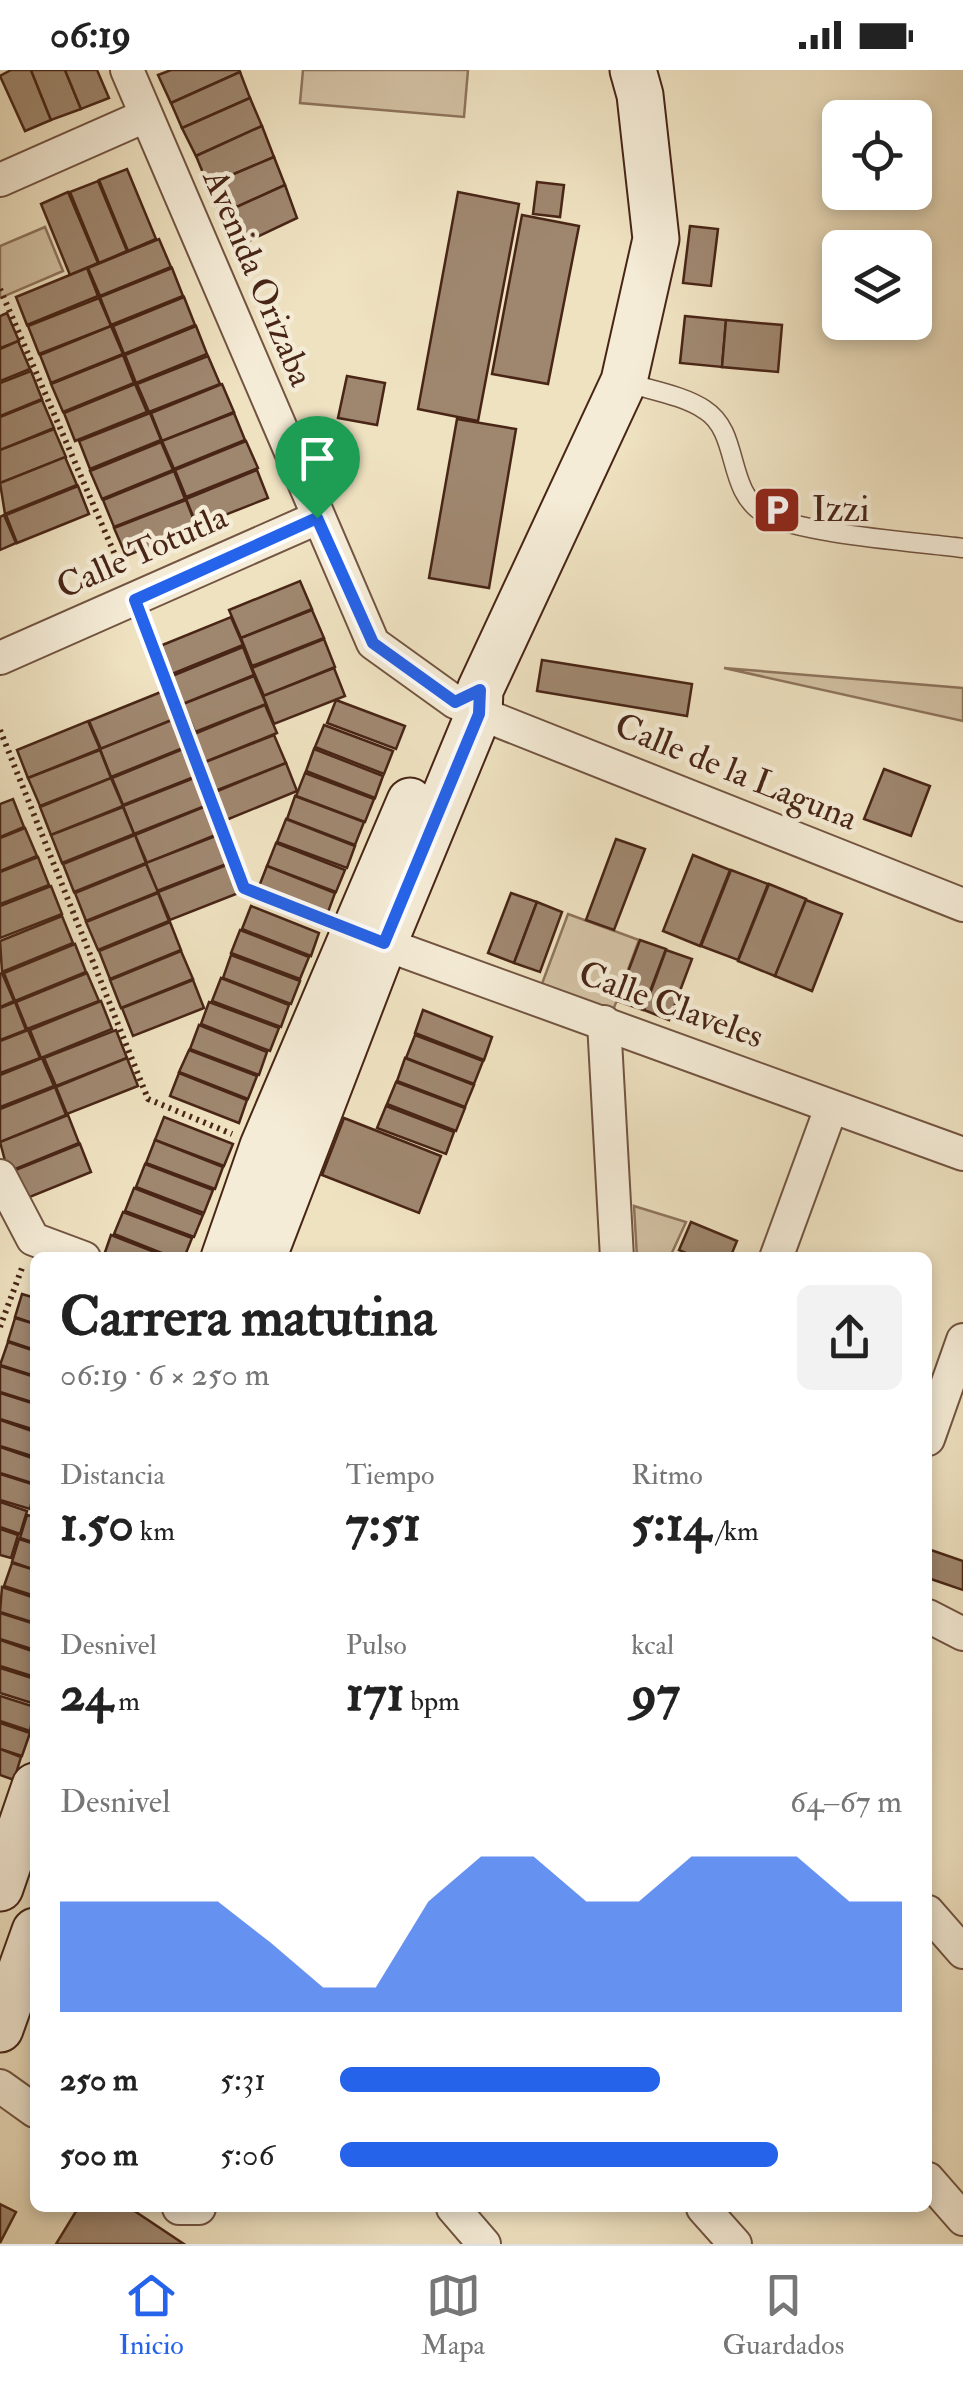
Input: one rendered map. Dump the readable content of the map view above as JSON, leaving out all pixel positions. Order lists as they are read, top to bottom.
{
  "streets": {
    "street": [
      "Avenida Orizaba",
      "Calle Totutla",
      "Calle de la Laguna",
      "Calle Claveles"
    ]
  },
  "crossings": [
    ["Avenida Orizaba", "Calle Totutla"],
    ["Avenida Orizaba", "Calle de la Laguna"]
  ],
  "places": {
    "parking": ["Izzi"]
  },
  "page": {
    "status": "06:19",
    "heading": ["Carrera matutina", "06:19 · 6 × 250 m"],
    "stats": [
      ["Distancia", "1.50 km"],
      ["Tiempo", "7:51"],
      ["Ritmo", "5:14 /km"],
      ["Desnivel", "24 m"],
      ["Pulso", "171 bpm"],
      ["kcal", "97"]
    ],
    "chart": ["Desnivel", "64–67 m"],
    "list": [
      {
        "name": "250 m",
        "note": "5:31"
      },
      {
        "name": "500 m",
        "note": "5:06"
      }
    ],
    "tabs": ["Inicio", "Mapa", "Guardados"]
  }
}
